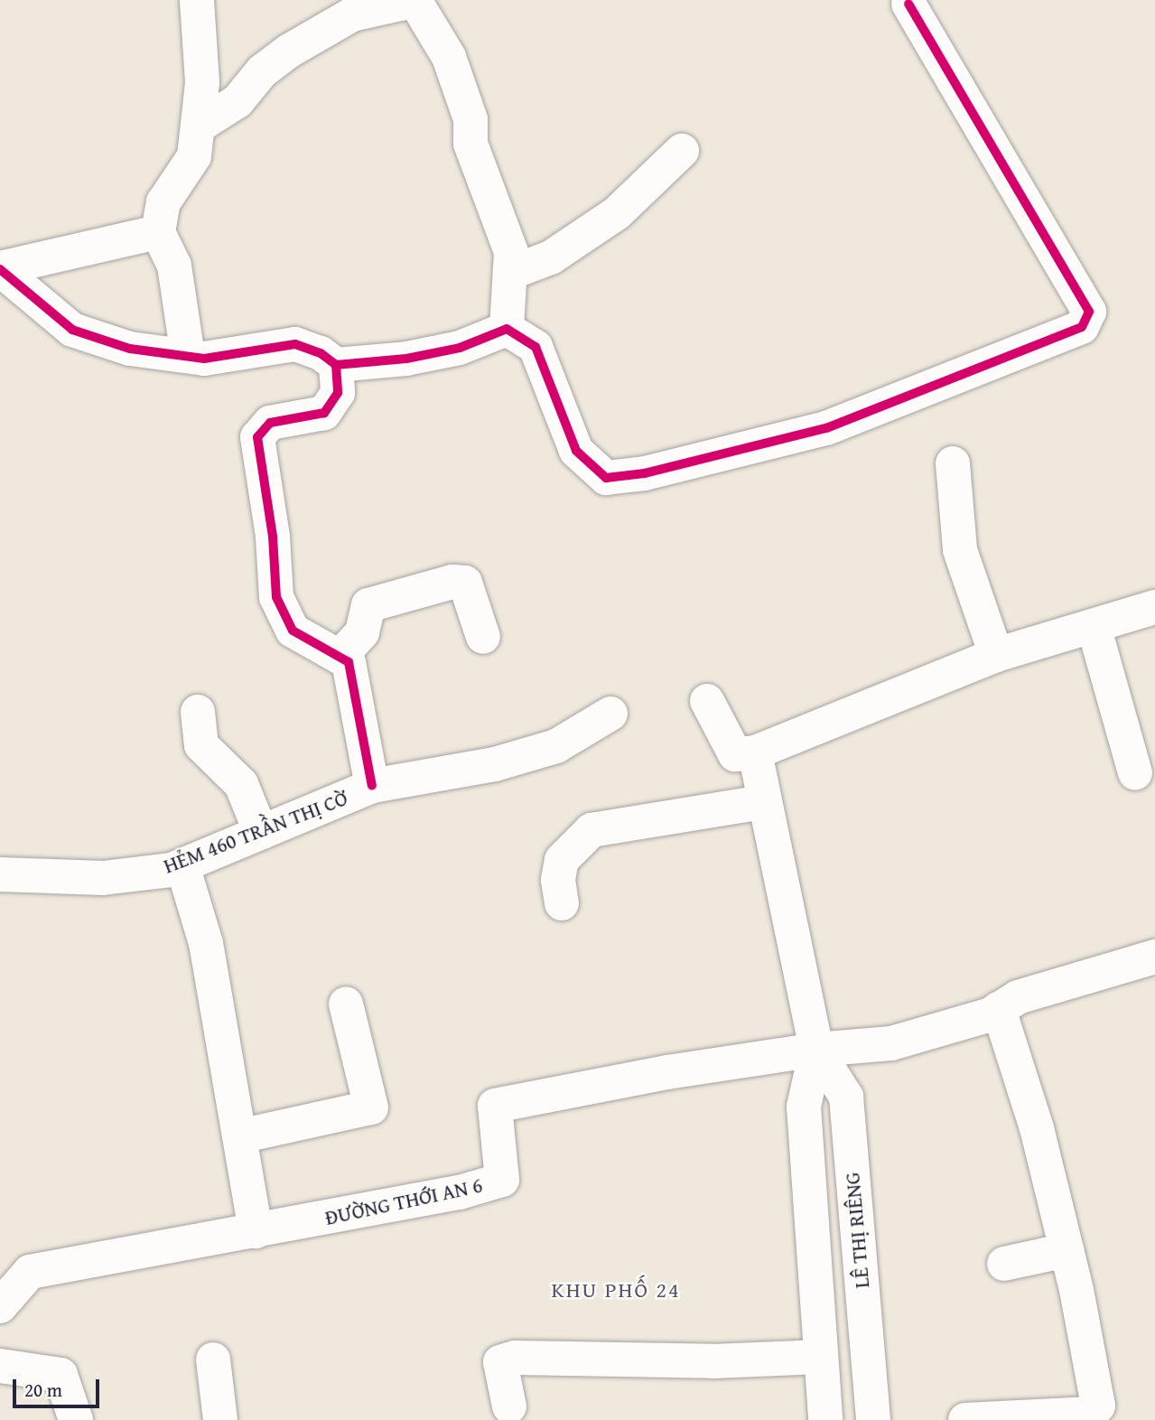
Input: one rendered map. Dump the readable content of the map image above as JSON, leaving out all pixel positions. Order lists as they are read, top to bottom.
{
  "streets": {
    "street": ["HẺM 460 TRẦN THỊ CỜ", "ĐƯỜNG THỚI AN 6", "LÊ THỊ RIÊNG"]
  },
  "crossings": [
    ["ĐƯỜNG THỚI AN 6", "LÊ THỊ RIÊNG"]
  ],
  "districts": ["KHU PHỐ 24"],
  "scale_bar": "20 m"
}
